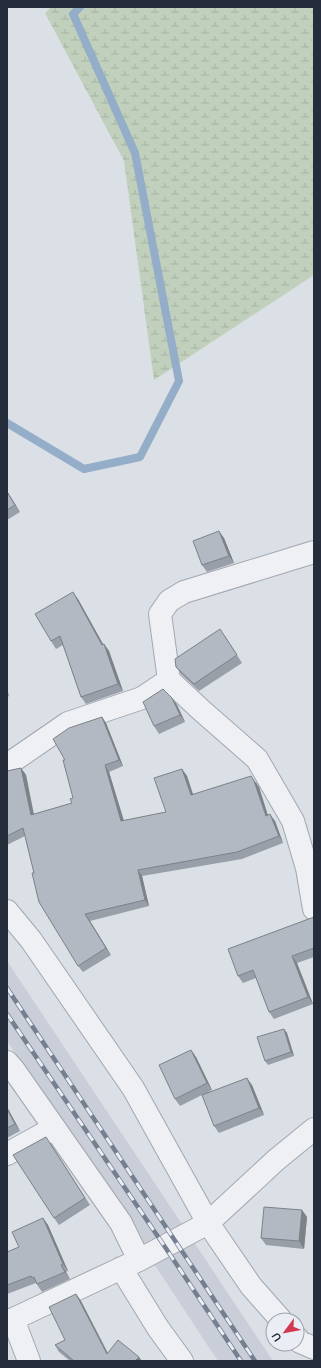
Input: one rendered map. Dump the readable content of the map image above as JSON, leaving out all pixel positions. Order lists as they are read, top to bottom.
{
  "north": "bottom left"
}
